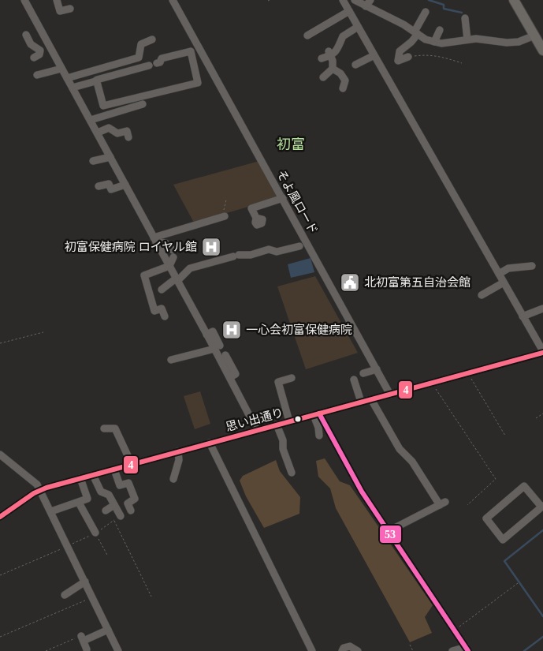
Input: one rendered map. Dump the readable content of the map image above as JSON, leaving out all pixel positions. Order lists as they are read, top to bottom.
{
  "streets": {
    "street": ["そよ風ロード", "思い出通り"]
  },
  "crossings": [
    ["そよ風ロード", "思い出通り"]
  ],
  "districts": ["初富"],
  "places": {
    "hospital": ["初富保健病院 ロイヤル館", "一心会初富保健病院"],
    "public building": ["北初富第五自治会館"]
  },
  "lines": ["transit line 4", "transit line 53"]
}
